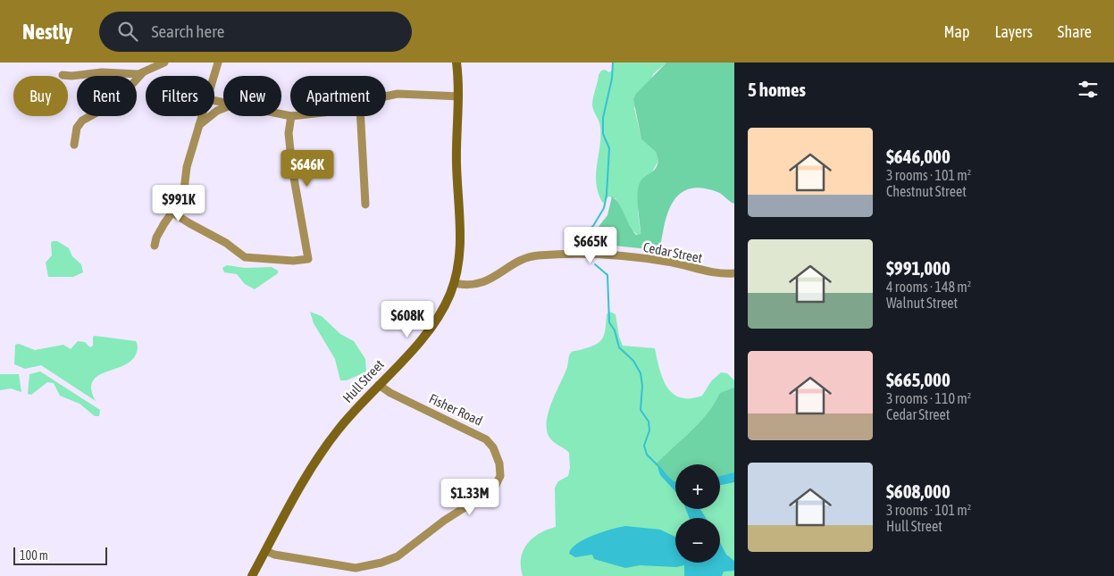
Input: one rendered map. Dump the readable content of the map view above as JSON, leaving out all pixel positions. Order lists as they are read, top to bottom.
{
  "streets": {
    "main road": ["Hull Street"],
    "street": ["Cedar Street", "Fisher Road"]
  },
  "crossings": [
    ["Cedar Street", "Hull Street"],
    ["Hull Street", "Fisher Road"]
  ],
  "scale_bar": "100 m",
  "page": {
    "header": "Nestly",
    "search": "Search here",
    "nav": ["Map", "Layers", "Share"],
    "heading": "5 homes",
    "chip": [
      "Buy",
      "Rent",
      "Filters",
      "New",
      "Apartment"
    ],
    "list": [
      {
        "name": "$646,000",
        "note": "3 rooms · 101 m² · Chestnut Street"
      },
      {
        "name": "$991,000",
        "note": "4 rooms · 148 m² · Walnut Street"
      },
      {
        "name": "$665,000",
        "note": "3 rooms · 110 m² · Cedar Street"
      },
      {
        "name": "$608,000",
        "note": "3 rooms · 101 m² · Hull Street"
      }
    ],
    "price": [
      "$646K",
      "$991K",
      "$665K",
      "$608K",
      "$1.33M"
    ],
    "map_buttons": ["+", "−"],
    "scale": "100 m"
  }
}
